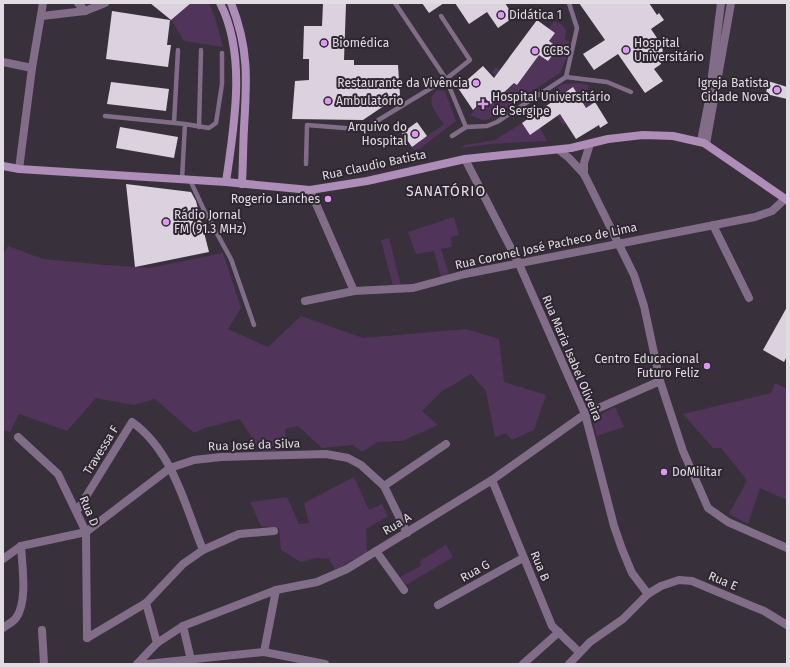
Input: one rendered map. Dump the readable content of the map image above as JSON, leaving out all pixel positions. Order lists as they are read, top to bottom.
{
  "streets": {
    "main road": ["Rua Claudio Batista"],
    "street": [
      "Rua Coronel José Pacheco de Lima",
      "Rua Maria Isabel Oliveira",
      "Rua José da Silva",
      "Travessa F",
      "Rua D",
      "Rua A",
      "Rua B",
      "Rua G",
      "Rua E"
    ]
  },
  "crossings": [
    ["Rua Claudio Batista", "Rua Maria Isabel Oliveira"],
    ["Rua Coronel José Pacheco de Lima", "Rua Maria Isabel Oliveira"],
    ["Rua Maria Isabel Oliveira", "Rua A"],
    ["Rua Maria Isabel Oliveira", "Rua E"],
    ["Rua José da Silva", "Travessa F"],
    ["Rua José da Silva", "Rua D"],
    ["Rua José da Silva", "Rua A"],
    ["Travessa F", "Rua D"],
    ["Rua A", "Rua B"],
    ["Rua B", "Rua G"],
    ["Rua B", "Rua E"]
  ],
  "districts": ["SANATÓRIO"],
  "places": {
    "other": [
      "Didática 1",
      "Biomédica",
      "Hospital Universitário",
      "CCBS",
      "Restaurante da Vivência",
      "Igreja Batista Cidade Nova",
      "Ambulatório",
      "Arquivo do Hospital",
      "Rogerio Lanches",
      "Rádio Jornal FM (91.3 MHz)",
      "Centro Educacional Futuro Feliz",
      "DoMilitar"
    ],
    "health": ["Hospital Universitário de Sergipe"]
  }
}
